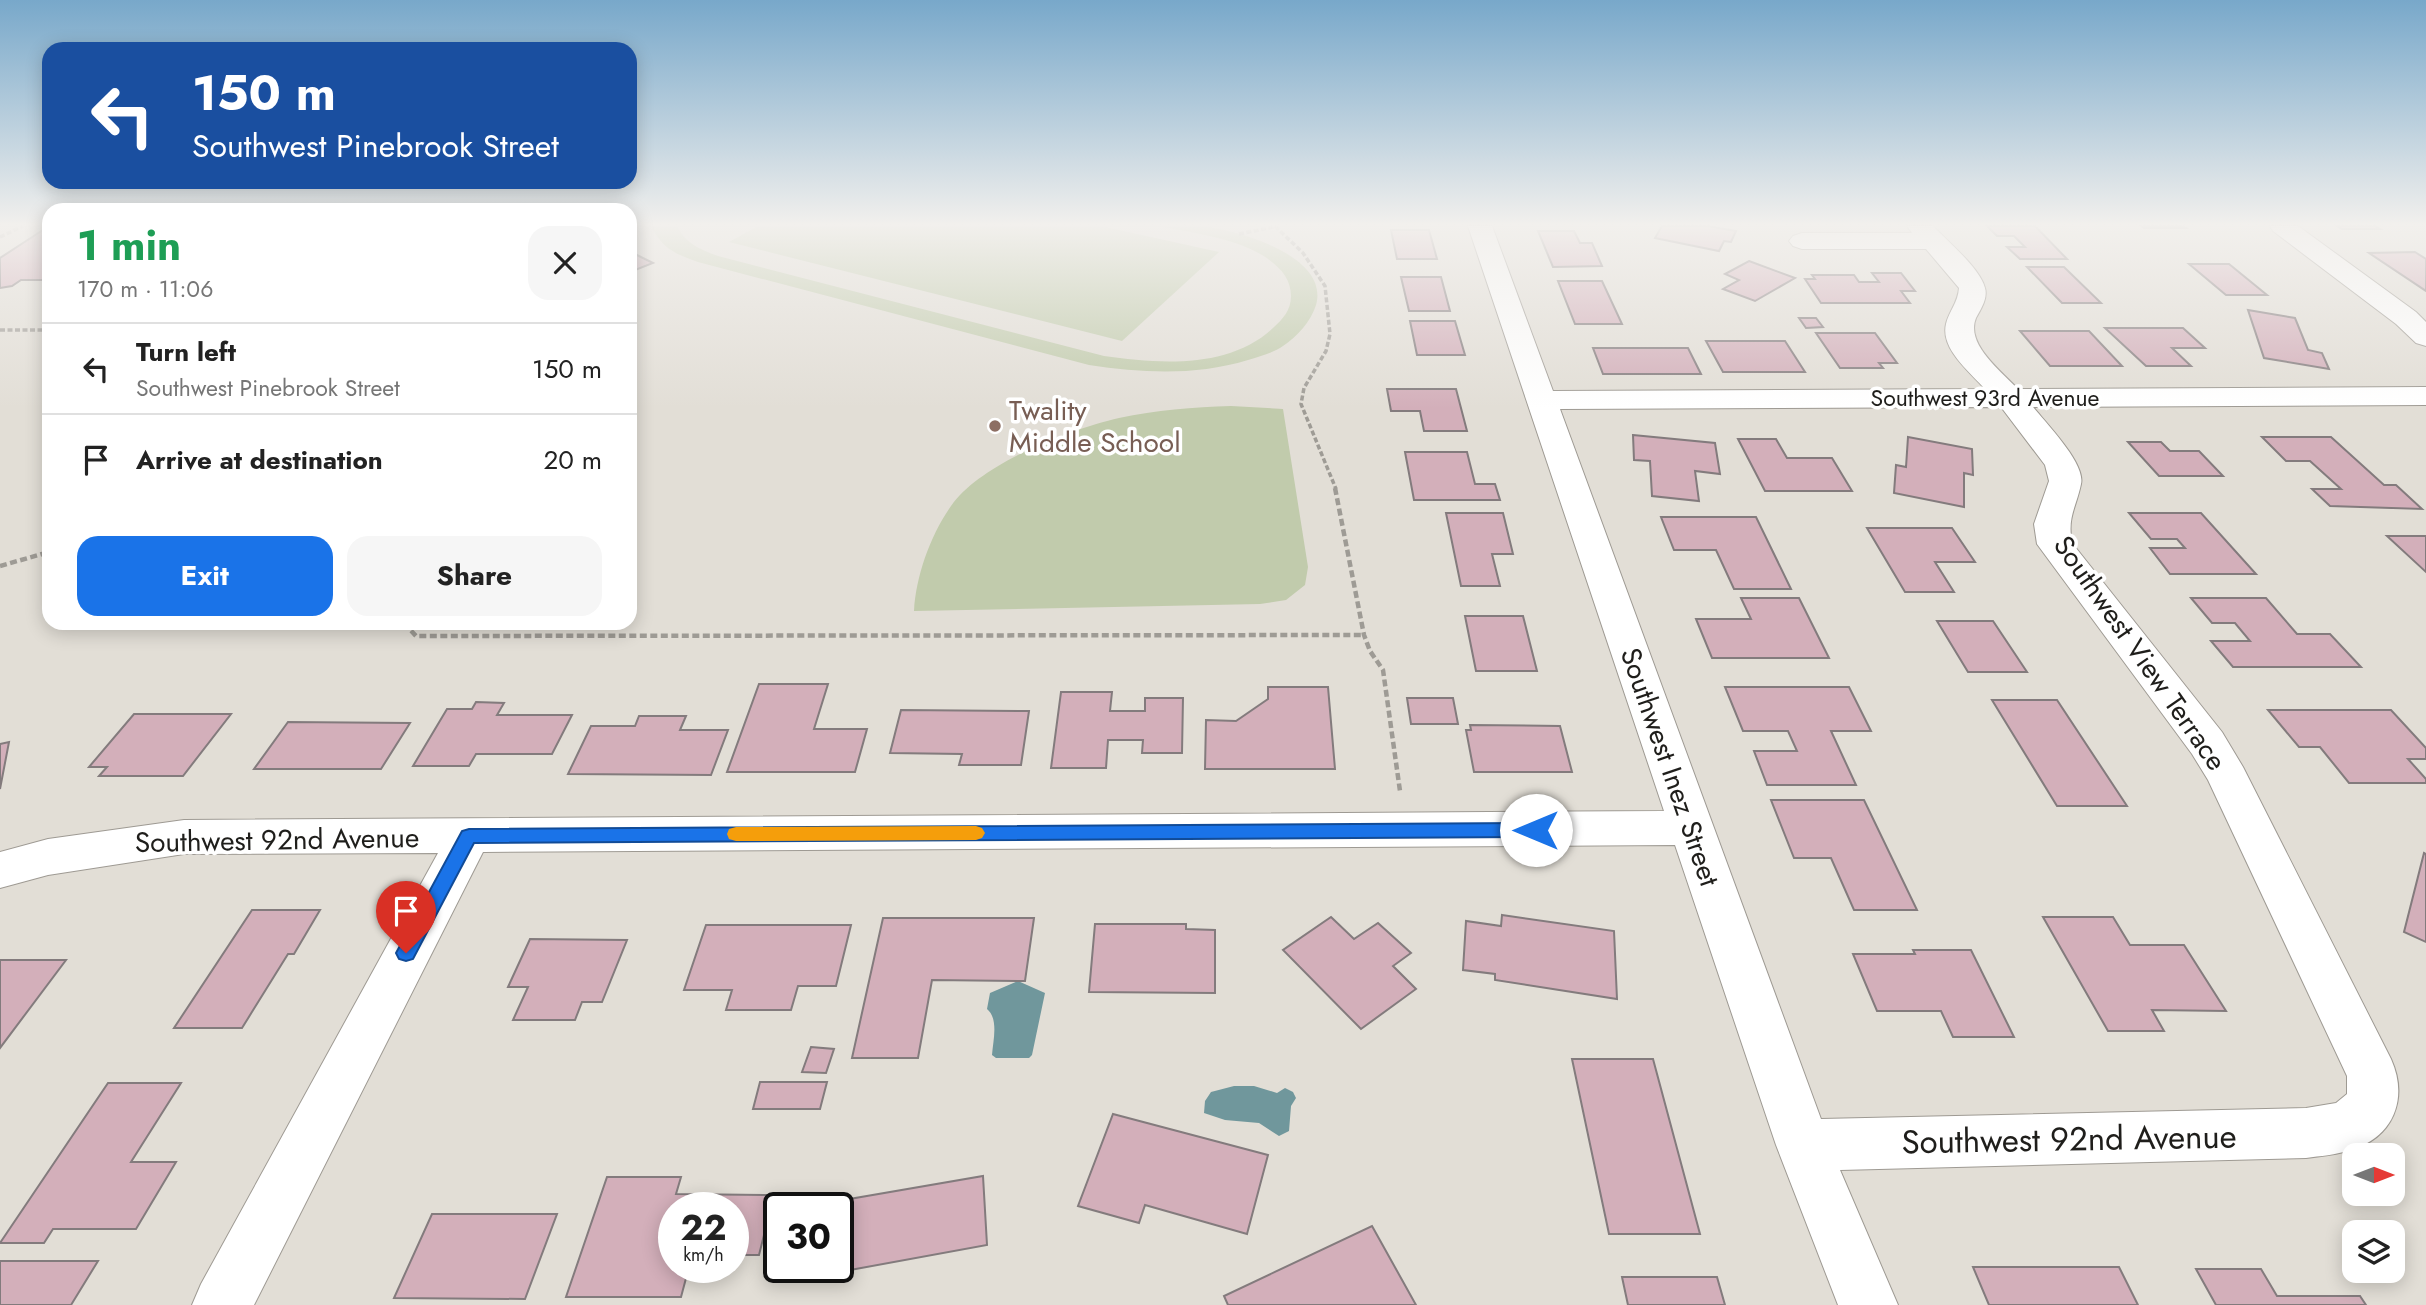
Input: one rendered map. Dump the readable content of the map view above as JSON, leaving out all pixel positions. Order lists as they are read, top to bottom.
{
  "streets": {
    "street": [
      "Southwest 93rd Avenue",
      "Southwest View Terrace",
      "Southwest Inez Street",
      "Southwest 92nd Avenue"
    ]
  },
  "crossings": [
    ["Southwest 93rd Avenue", "Southwest View Terrace"],
    ["Southwest 93rd Avenue", "Southwest Inez Street"],
    ["Southwest View Terrace", "Southwest 92nd Avenue"],
    ["Southwest Inez Street", "Southwest 92nd Avenue"]
  ],
  "places": ["Twality Middle School"],
  "north": "right",
  "page": {
    "turn": ["150 m", "Southwest Pinebrook Street"],
    "heading": ["1 min", "170 m · 11:06"],
    "list": [
      {
        "name": "Turn left",
        "note": "Southwest Pinebrook Street",
        "value": "150 m"
      },
      {
        "name": "Arrive at destination",
        "value": "20 m"
      }
    ],
    "buttons": ["Exit", "Share"],
    "speed": "22 km/h",
    "limit": "30"
  }
}
